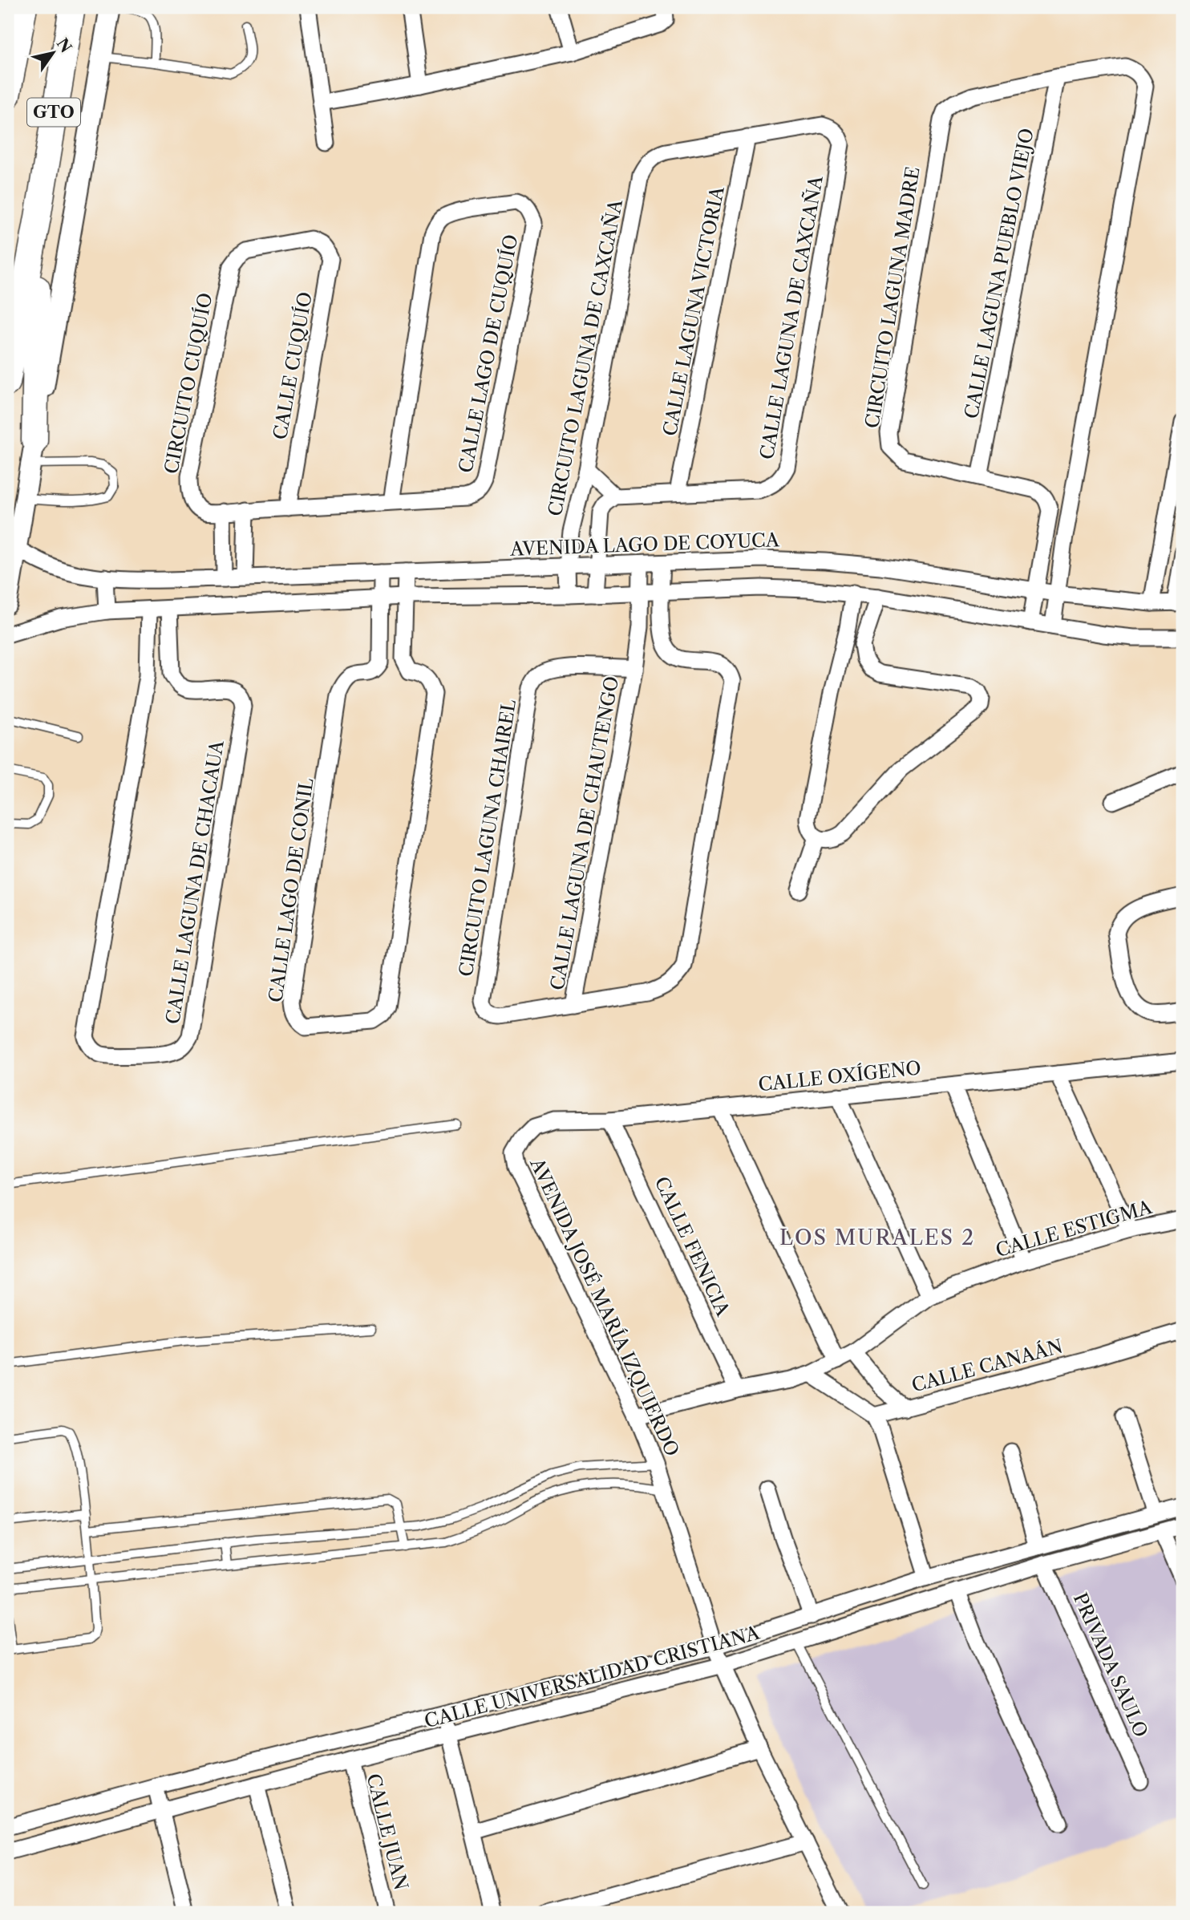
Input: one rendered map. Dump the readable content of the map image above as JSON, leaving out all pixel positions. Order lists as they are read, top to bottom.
{
  "streets": {
    "main road": ["GTO"],
    "street": [
      "CALLE LAGUNA PUEBLO VIEJO",
      "CIRCUITO LAGUNA MADRE",
      "CALLE LAGUNA VICTORIA",
      "CALLE LAGUNA DE CAXCAÑA",
      "CALLE LAGO DE CUQUÍO",
      "CIRCUITO LAGUNA DE CAXCAÑA",
      "CALLE CUQUÍO",
      "CIRCUITO CUQUÍO",
      "AVENIDA LAGO DE COYUCA",
      "CALLE LAGUNA DE CHAUTENGO",
      "CIRCUITO LAGUNA CHAIREL",
      "CALLE LAGUNA DE CHACAUA",
      "CALLE LAGO DE CONIL",
      "CALLE OXÍGENO",
      "CALLE ESTIGMA",
      "CALLE FENICIA",
      "AVENIDA JOSÉ MARÍA IZQUIERDO",
      "CALLE CANAÁN",
      "PRIVADA SAULO",
      "CALLE UNIVERSALIDAD CRISTIANA",
      "CALLE JUAN"
    ]
  },
  "crossings": [
    ["CALLE LAGUNA PUEBLO VIEJO", "CIRCUITO LAGUNA MADRE"],
    ["CIRCUITO LAGUNA MADRE", "AVENIDA LAGO DE COYUCA"],
    ["CALLE LAGUNA VICTORIA", "CALLE LAGUNA DE CAXCAÑA"],
    ["CALLE LAGUNA VICTORIA", "CIRCUITO LAGUNA DE CAXCAÑA"],
    ["CALLE LAGUNA DE CAXCAÑA", "CIRCUITO LAGUNA DE CAXCAÑA"],
    ["CALLE LAGO DE CUQUÍO", "CALLE CUQUÍO"],
    ["CALLE LAGO DE CUQUÍO", "CIRCUITO CUQUÍO"],
    ["CIRCUITO LAGUNA DE CAXCAÑA", "AVENIDA LAGO DE COYUCA"],
    ["CALLE CUQUÍO", "CIRCUITO CUQUÍO"],
    ["AVENIDA LAGO DE COYUCA", "CALLE LAGO DE CONIL"],
    ["CALLE LAGUNA DE CHAUTENGO", "CIRCUITO LAGUNA CHAIREL"],
    ["CALLE OXÍGENO", "CALLE FENICIA"],
    ["CALLE OXÍGENO", "AVENIDA JOSÉ MARÍA IZQUIERDO"],
    ["CALLE ESTIGMA", "CALLE FENICIA"],
    ["CALLE ESTIGMA", "AVENIDA JOSÉ MARÍA IZQUIERDO"],
    ["AVENIDA JOSÉ MARÍA IZQUIERDO", "CALLE UNIVERSALIDAD CRISTIANA"],
    ["PRIVADA SAULO", "CALLE UNIVERSALIDAD CRISTIANA"],
    ["CALLE UNIVERSALIDAD CRISTIANA", "CALLE JUAN"]
  ],
  "districts": ["LOS MURALES 2"],
  "north": "top right"
}
